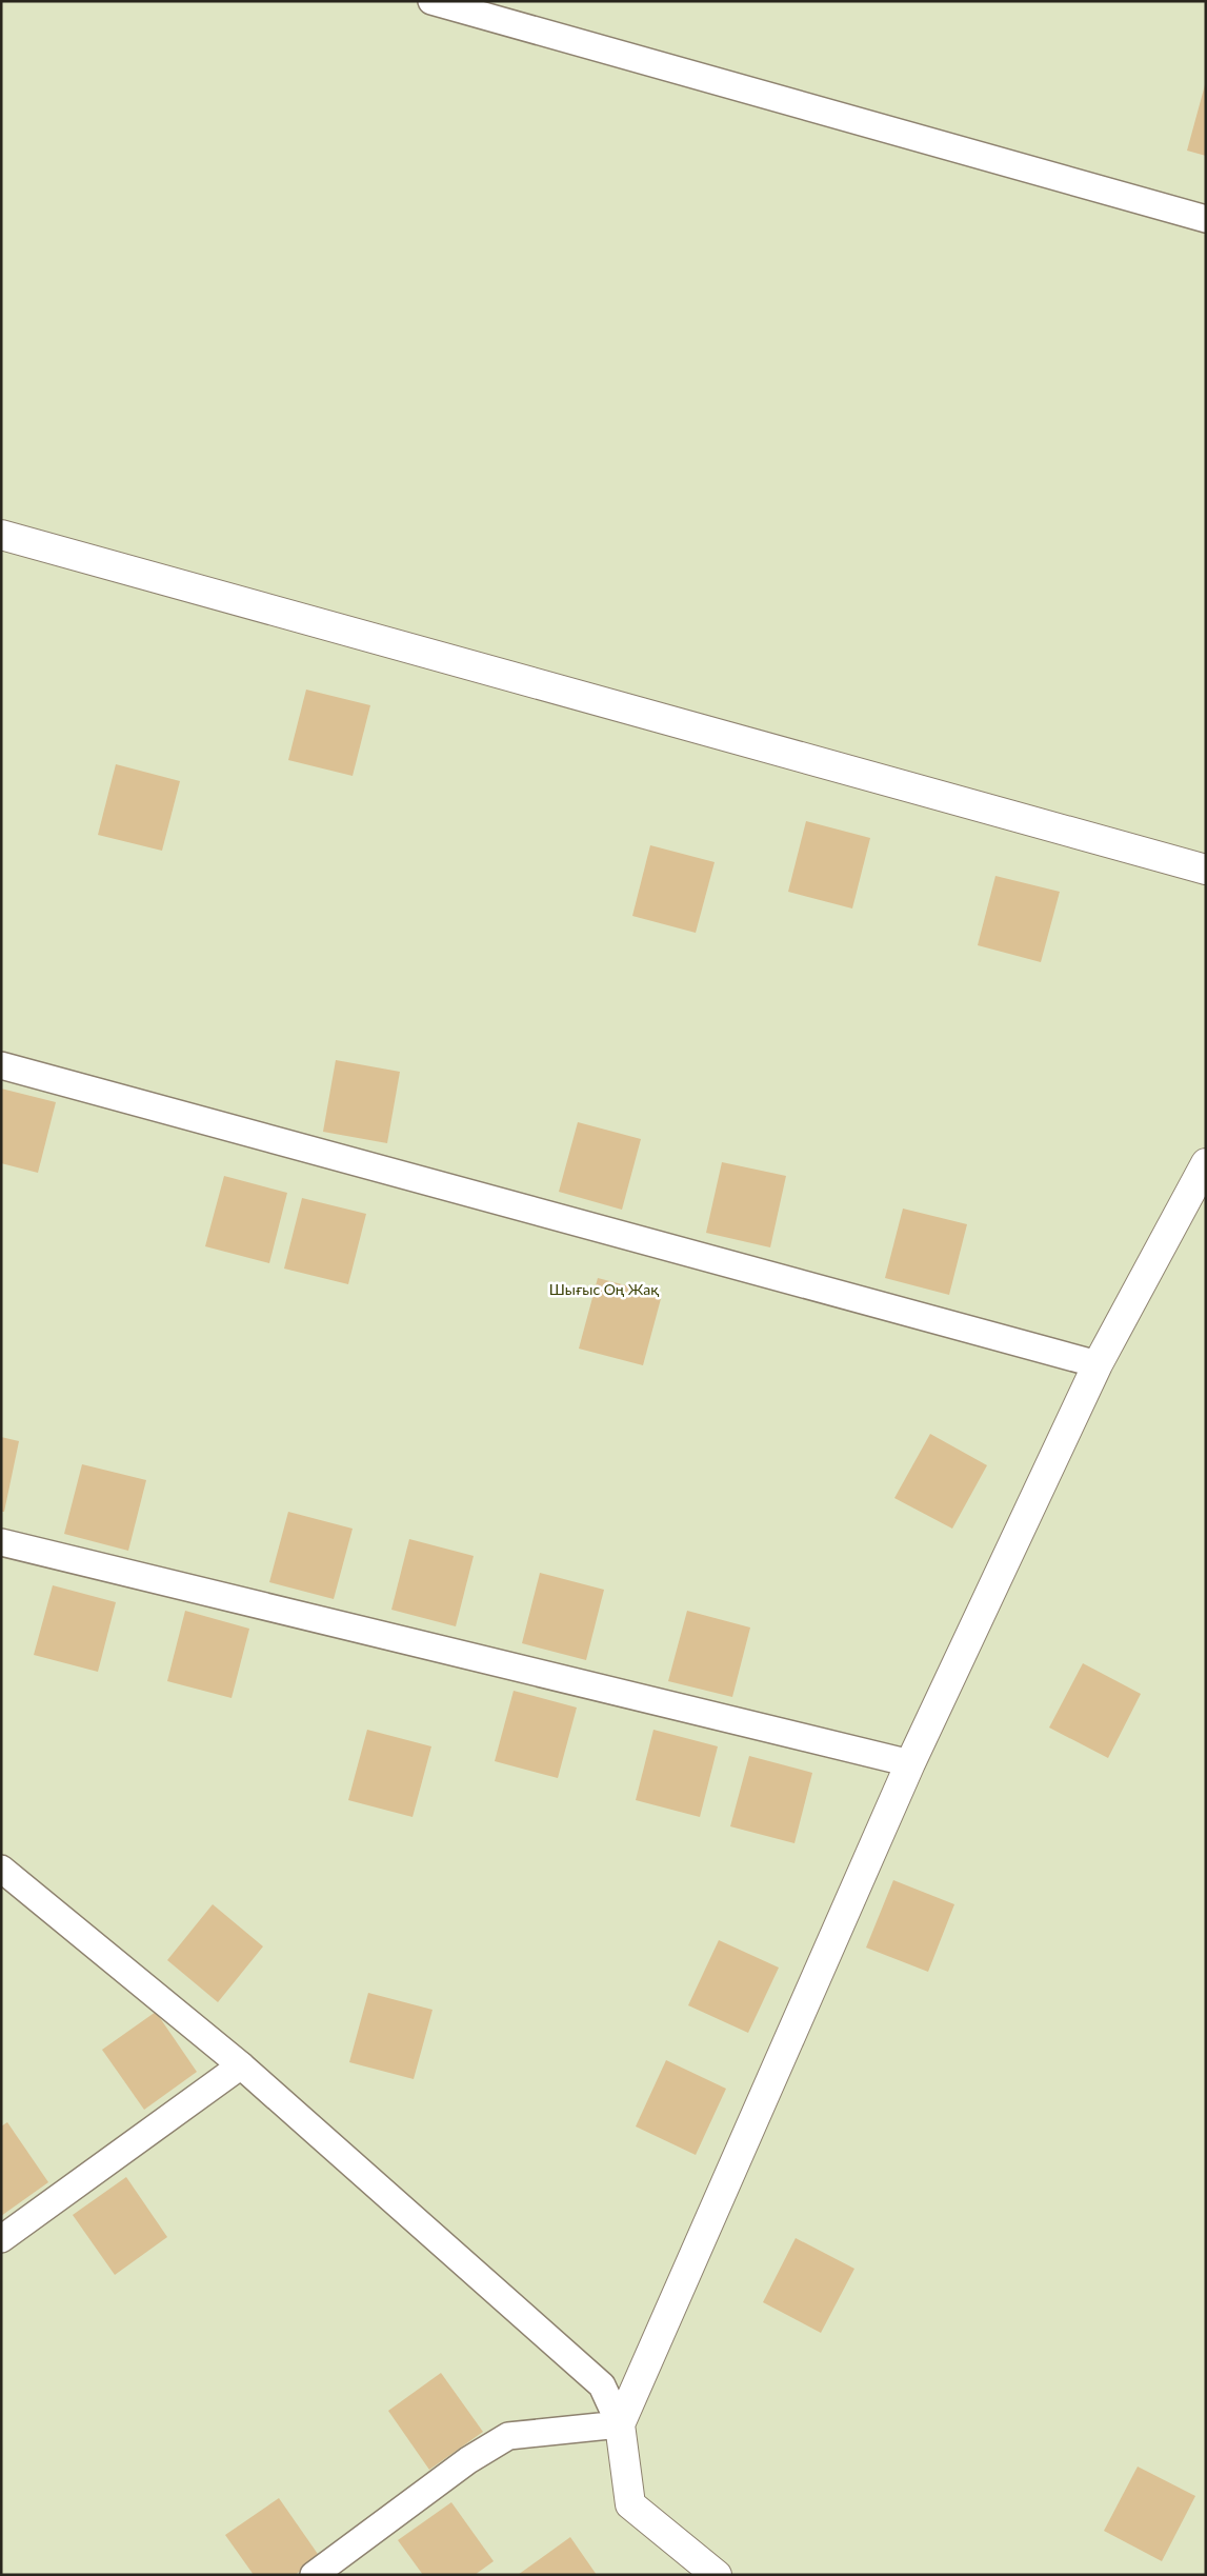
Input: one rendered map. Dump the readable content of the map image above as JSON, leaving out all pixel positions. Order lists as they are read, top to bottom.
{
  "parks": ["Шығыс Оң Жақ"]
}
